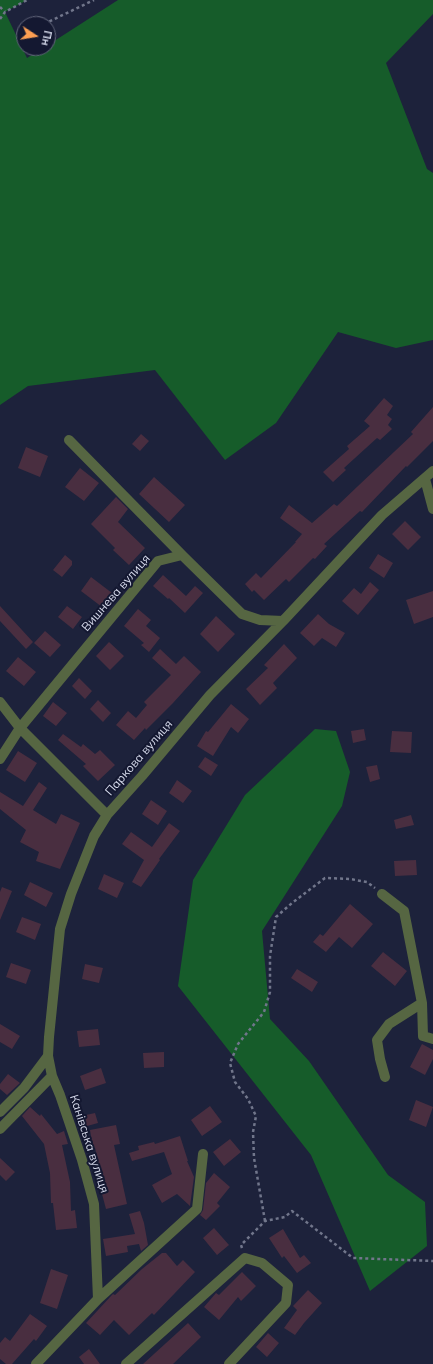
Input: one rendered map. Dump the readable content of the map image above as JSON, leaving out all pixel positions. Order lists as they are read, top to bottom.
{
  "streets": {
    "street": ["Вишнева вулиця", "Паркова вулиця", "Канівська вулиця"]
  },
  "crossings": [
    ["Паркова вулиця", "Канівська вулиця"]
  ],
  "north": "right"
}
